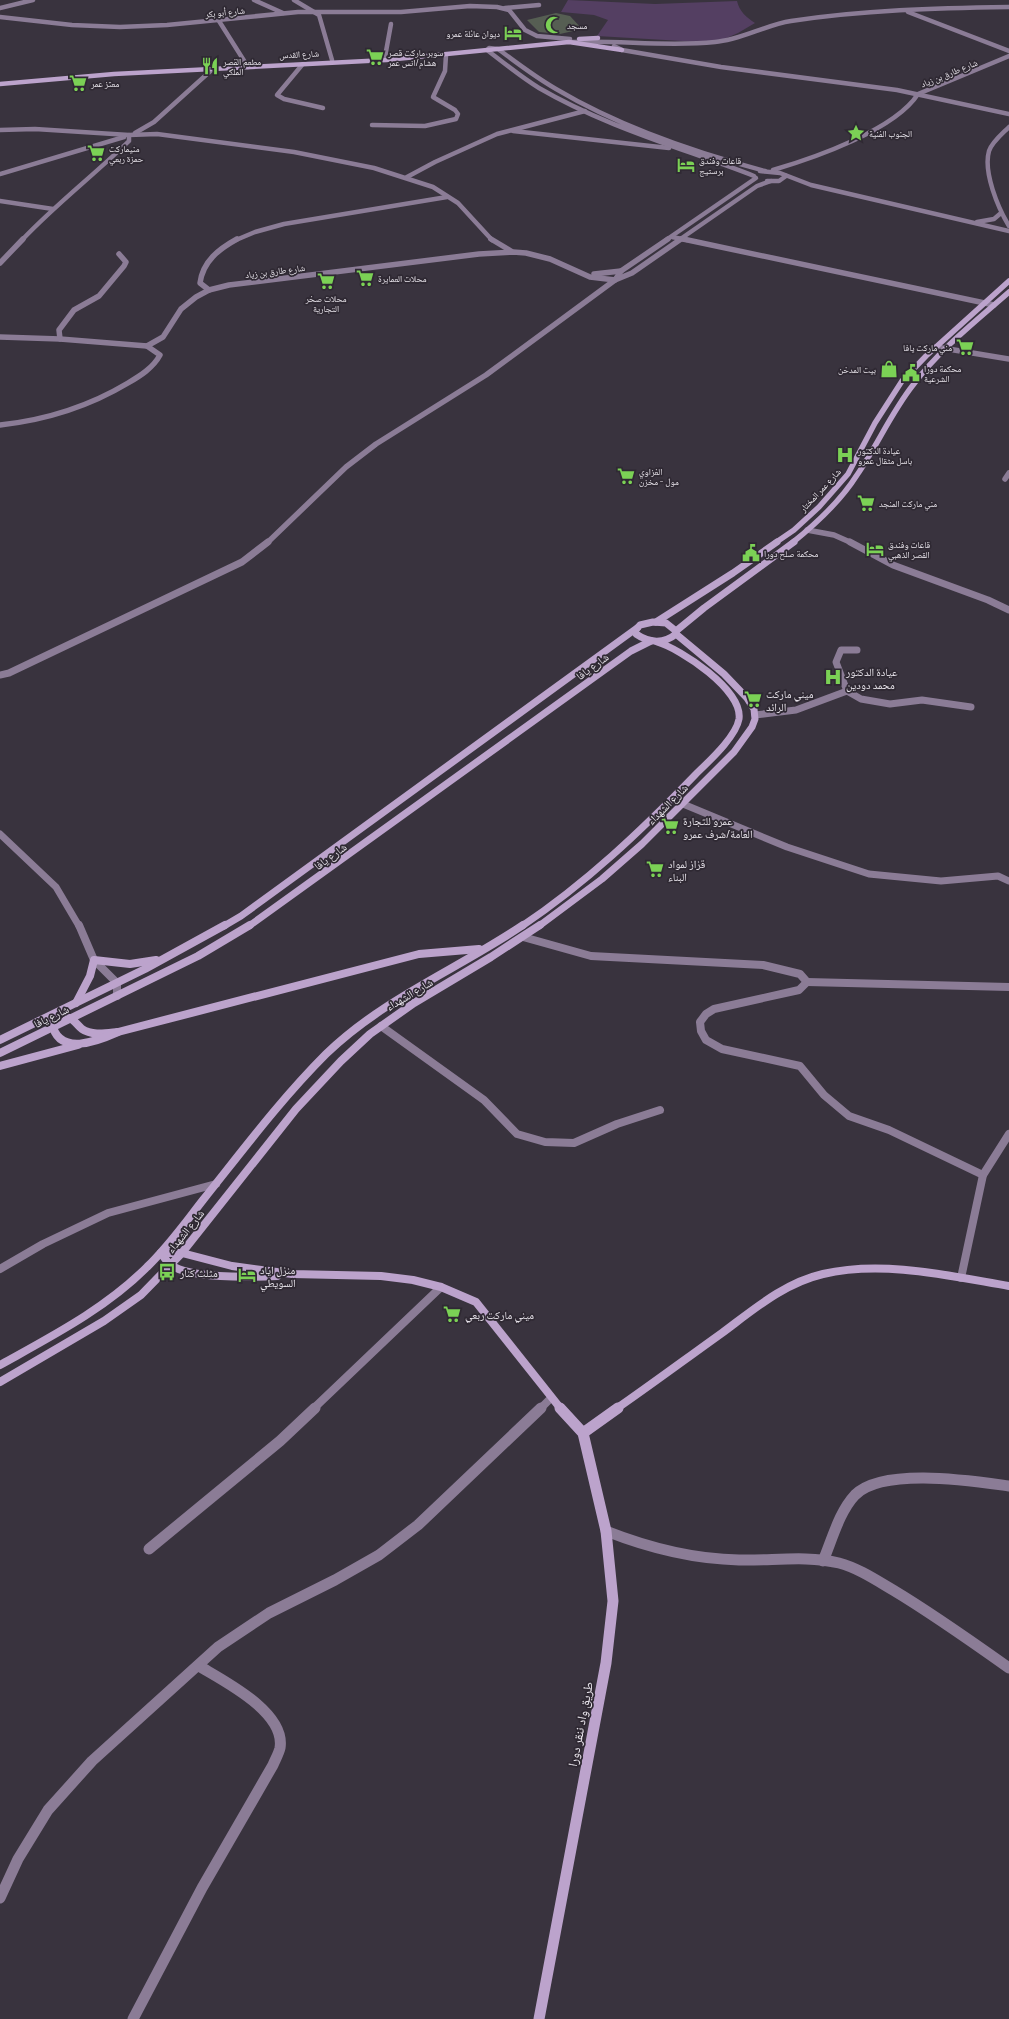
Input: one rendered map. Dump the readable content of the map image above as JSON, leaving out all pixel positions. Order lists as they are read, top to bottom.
{
  "streets": {
    "street": [
      "شارع أبو بكر",
      "شارع القدس",
      "شارع طارق بن زياد",
      "شارع عمر المختار",
      "شارع يافا",
      "شارع الشهداء",
      "طريق واد ننقر دورا"
    ]
  },
  "crossings": [
    ["شارع عمر المختار", "شارع يافا"],
    ["شارع عمر المختار", "شارع الشهداء"],
    ["شارع يافا", "شارع الشهداء"]
  ],
  "places": {
    "mosque": ["مسجد"],
    "hotel": [
      "ديوان عائلة عمرو",
      "قاعات وفندق برستيج",
      "قاعات وفندق القصر الذهبي",
      "منزل اياد السويطي"
    ],
    "supermarket": [
      "سوبر ماركت قصر هشام/انس عمر",
      "معتز عمر",
      "منيماركت حمزة ربعي",
      "محلات العمايرة",
      "محلات صخر التجارية",
      "مني ماركت يافا",
      "الغزاوي مول - مخزن",
      "مني ماركت المنجد",
      "ميني ماركت الرائد",
      "عمرو للتجارة العامة/شرف عمرو",
      "قزاز لمواد البناء",
      "ميني ماركت ربعي"
    ],
    "restaurant": ["مطعم القصر الملكي"],
    "place": ["الجنوب الفنية"],
    "shop": ["بيت المدخن"],
    "public building": ["محكمة دورا الشرعية", "محكمة صلح دورا"],
    "hospital": ["عيادة الدكتور باسل مثقال عمرو", "عيادة الدكتور محمد دودين"],
    "bus stop": ["مثلث كنار"]
  }
}
